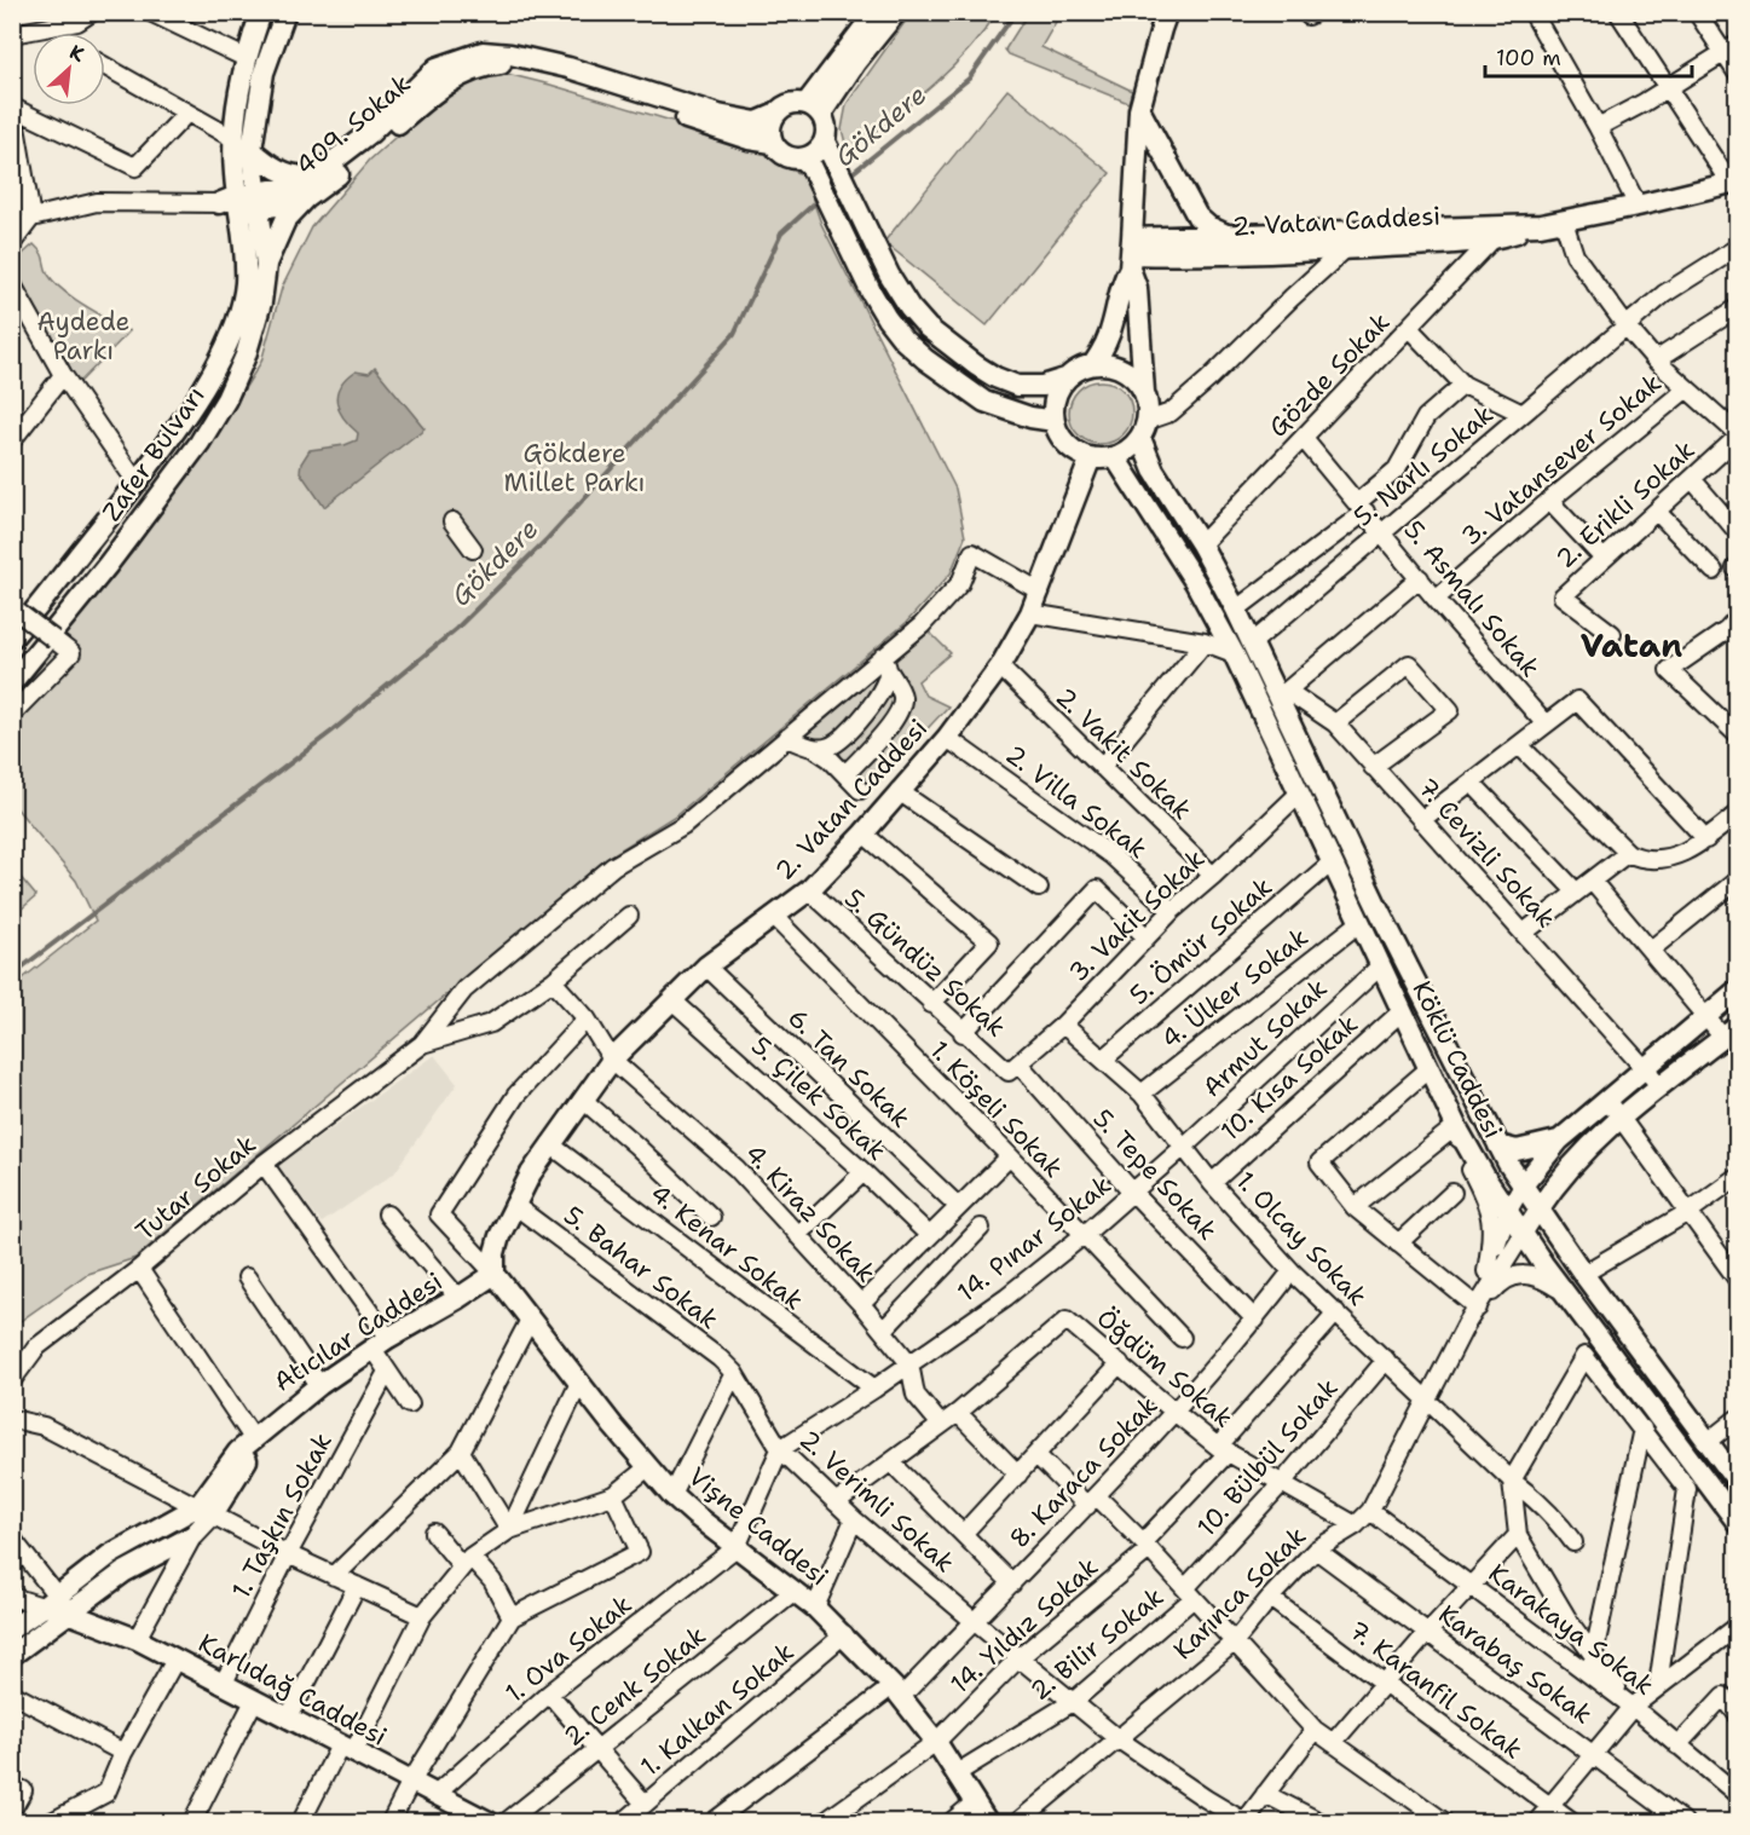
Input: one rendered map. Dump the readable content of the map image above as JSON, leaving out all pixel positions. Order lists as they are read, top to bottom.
{
  "streets": {
    "main road": [
      "409. Sokak",
      "2. Vatan Caddesi",
      "Zafer Bulvarı",
      "Köklü Caddesi",
      "Atıcılar Caddesi",
      "Vişne Caddesi",
      "Karlıdağ Caddesi"
    ],
    "street": [
      "Gözde Sokak",
      "3. Vatansever Sokak",
      "5. Narlı Sokak",
      "2. Erikli Sokak",
      "5. Asmalı Sokak",
      "2. Vakit Sokak",
      "2. Villa Sokak",
      "7. Cevizli Sokak",
      "3. Vakit Sokak",
      "5. Ömür Sokak",
      "5. Gündüz Sokak",
      "4. Ülker Sokak",
      "Armut Sokak",
      "6. Tan Sokak",
      "10. Kısa Sokak",
      "5. Çilek Sokak",
      "1. Köşeli Sokak",
      "5. Tepe Sokak",
      "Tutar Sokak",
      "4. Kiraz Sokak",
      "14. Pınar Sokak",
      "1. Olcay Sokak",
      "4. Kenar Sokak",
      "5. Bahar Sokak",
      "Öğdüm Sokak",
      "10. Bülbül Sokak",
      "8. Karaca Sokak",
      "2. Verimli Sokak",
      "1. Taşkın Sokak",
      "Karınca Sokak",
      "14. Yıldız Sokak",
      "Karakaya Sokak",
      "2. Bilir Sokak",
      "1. Ova Sokak",
      "Karabaş Sokak",
      "2. Cenk Sokak",
      "7. Karanfil Sokak",
      "1. Kalkan Sokak"
    ]
  },
  "crossings": [
    ["409. Sokak", "Zafer Bulvarı"],
    ["2. Vatan Caddesi", "Gözde Sokak"],
    ["2. Vatan Caddesi", "2. Vakit Sokak"],
    ["2. Vatan Caddesi", "2. Villa Sokak"],
    ["2. Vatan Caddesi", "5. Gündüz Sokak"],
    ["2. Vatan Caddesi", "Köklü Caddesi"],
    ["2. Vatan Caddesi", "6. Tan Sokak"],
    ["2. Vatan Caddesi", "5. Çilek Sokak"],
    ["2. Vatan Caddesi", "1. Köşeli Sokak"],
    ["2. Vatan Caddesi", "4. Kiraz Sokak"],
    ["2. Vatan Caddesi", "4. Kenar Sokak"],
    ["2. Vatan Caddesi", "5. Bahar Sokak"],
    ["2. Vatan Caddesi", "Atıcılar Caddesi"],
    ["2. Vatan Caddesi", "Vişne Caddesi"],
    ["Gözde Sokak", "5. Asmalı Sokak"],
    ["Gözde Sokak", "Köklü Caddesi"],
    ["3. Vatansever Sokak", "5. Asmalı Sokak"],
    ["5. Narlı Sokak", "5. Asmalı Sokak"],
    ["5. Narlı Sokak", "Köklü Caddesi"],
    ["2. Vakit Sokak", "3. Vakit Sokak"],
    ["2. Villa Sokak", "3. Vakit Sokak"],
    ["7. Cevizli Sokak", "Köklü Caddesi"],
    ["3. Vakit Sokak", "5. Gündüz Sokak"],
    ["3. Vakit Sokak", "Köklü Caddesi"],
    ["3. Vakit Sokak", "5. Tepe Sokak"],
    ["3. Vakit Sokak", "1. Olcay Sokak"],
    ["5. Ömür Sokak", "Köklü Caddesi"],
    ["5. Ömür Sokak", "1. Olcay Sokak"],
    ["5. Gündüz Sokak", "5. Tepe Sokak"],
    ["4. Ülker Sokak", "Köklü Caddesi"],
    ["4. Ülker Sokak", "1. Olcay Sokak"],
    ["Armut Sokak", "Köklü Caddesi"],
    ["Armut Sokak", "14. Pınar Sokak"],
    ["Armut Sokak", "1. Olcay Sokak"],
    ["Köklü Caddesi", "10. Kısa Sokak"],
    ["10. Kısa Sokak", "1. Olcay Sokak"],
    ["1. Köşeli Sokak", "14. Pınar Sokak"],
    ["5. Tepe Sokak", "14. Pınar Sokak"],
    ["5. Tepe Sokak", "8. Karaca Sokak"],
    ["4. Kiraz Sokak", "14. Pınar Sokak"],
    ["4. Kiraz Sokak", "Öğdüm Sokak"],
    ["14. Pınar Sokak", "1. Olcay Sokak"],
    ["14. Pınar Sokak", "4. Kenar Sokak"],
    ["14. Pınar Sokak", "2. Verimli Sokak"],
    ["1. Olcay Sokak", "10. Bülbül Sokak"],
    ["1. Olcay Sokak", "8. Karaca Sokak"],
    ["1. Olcay Sokak", "Karınca Sokak"],
    ["1. Olcay Sokak", "14. Yıldız Sokak"],
    ["5. Bahar Sokak", "2. Verimli Sokak"],
    ["Atıcılar Caddesi", "Vişne Caddesi"],
    ["Atıcılar Caddesi", "Karlıdağ Caddesi"],
    ["Öğdüm Sokak", "10. Bülbül Sokak"],
    ["Öğdüm Sokak", "8. Karaca Sokak"],
    ["Öğdüm Sokak", "2. Verimli Sokak"],
    ["Öğdüm Sokak", "Karınca Sokak"],
    ["Öğdüm Sokak", "14. Yıldız Sokak"],
    ["10. Bülbül Sokak", "2. Bilir Sokak"],
    ["8. Karaca Sokak", "2. Verimli Sokak"],
    ["8. Karaca Sokak", "Vişne Caddesi"],
    ["2. Verimli Sokak", "Karınca Sokak"],
    ["2. Verimli Sokak", "14. Yıldız Sokak"],
    ["2. Verimli Sokak", "2. Bilir Sokak"],
    ["1. Taşkın Sokak", "Karlıdağ Caddesi"],
    ["Vişne Caddesi", "14. Yıldız Sokak"],
    ["Vişne Caddesi", "2. Bilir Sokak"],
    ["Vişne Caddesi", "1. Ova Sokak"],
    ["Vişne Caddesi", "2. Cenk Sokak"],
    ["Vişne Caddesi", "1. Kalkan Sokak"],
    ["Karınca Sokak", "Karakaya Sokak"],
    ["Karınca Sokak", "Karabaş Sokak"],
    ["Karınca Sokak", "7. Karanfil Sokak"],
    ["1. Ova Sokak", "Karlıdağ Caddesi"]
  ],
  "districts": ["Vatan"],
  "water": ["Gökdere"],
  "parks": ["Aydede Parkı", "Gökdere Millet Parkı"],
  "scale_bar": "100 m",
  "north": "top right"
}
